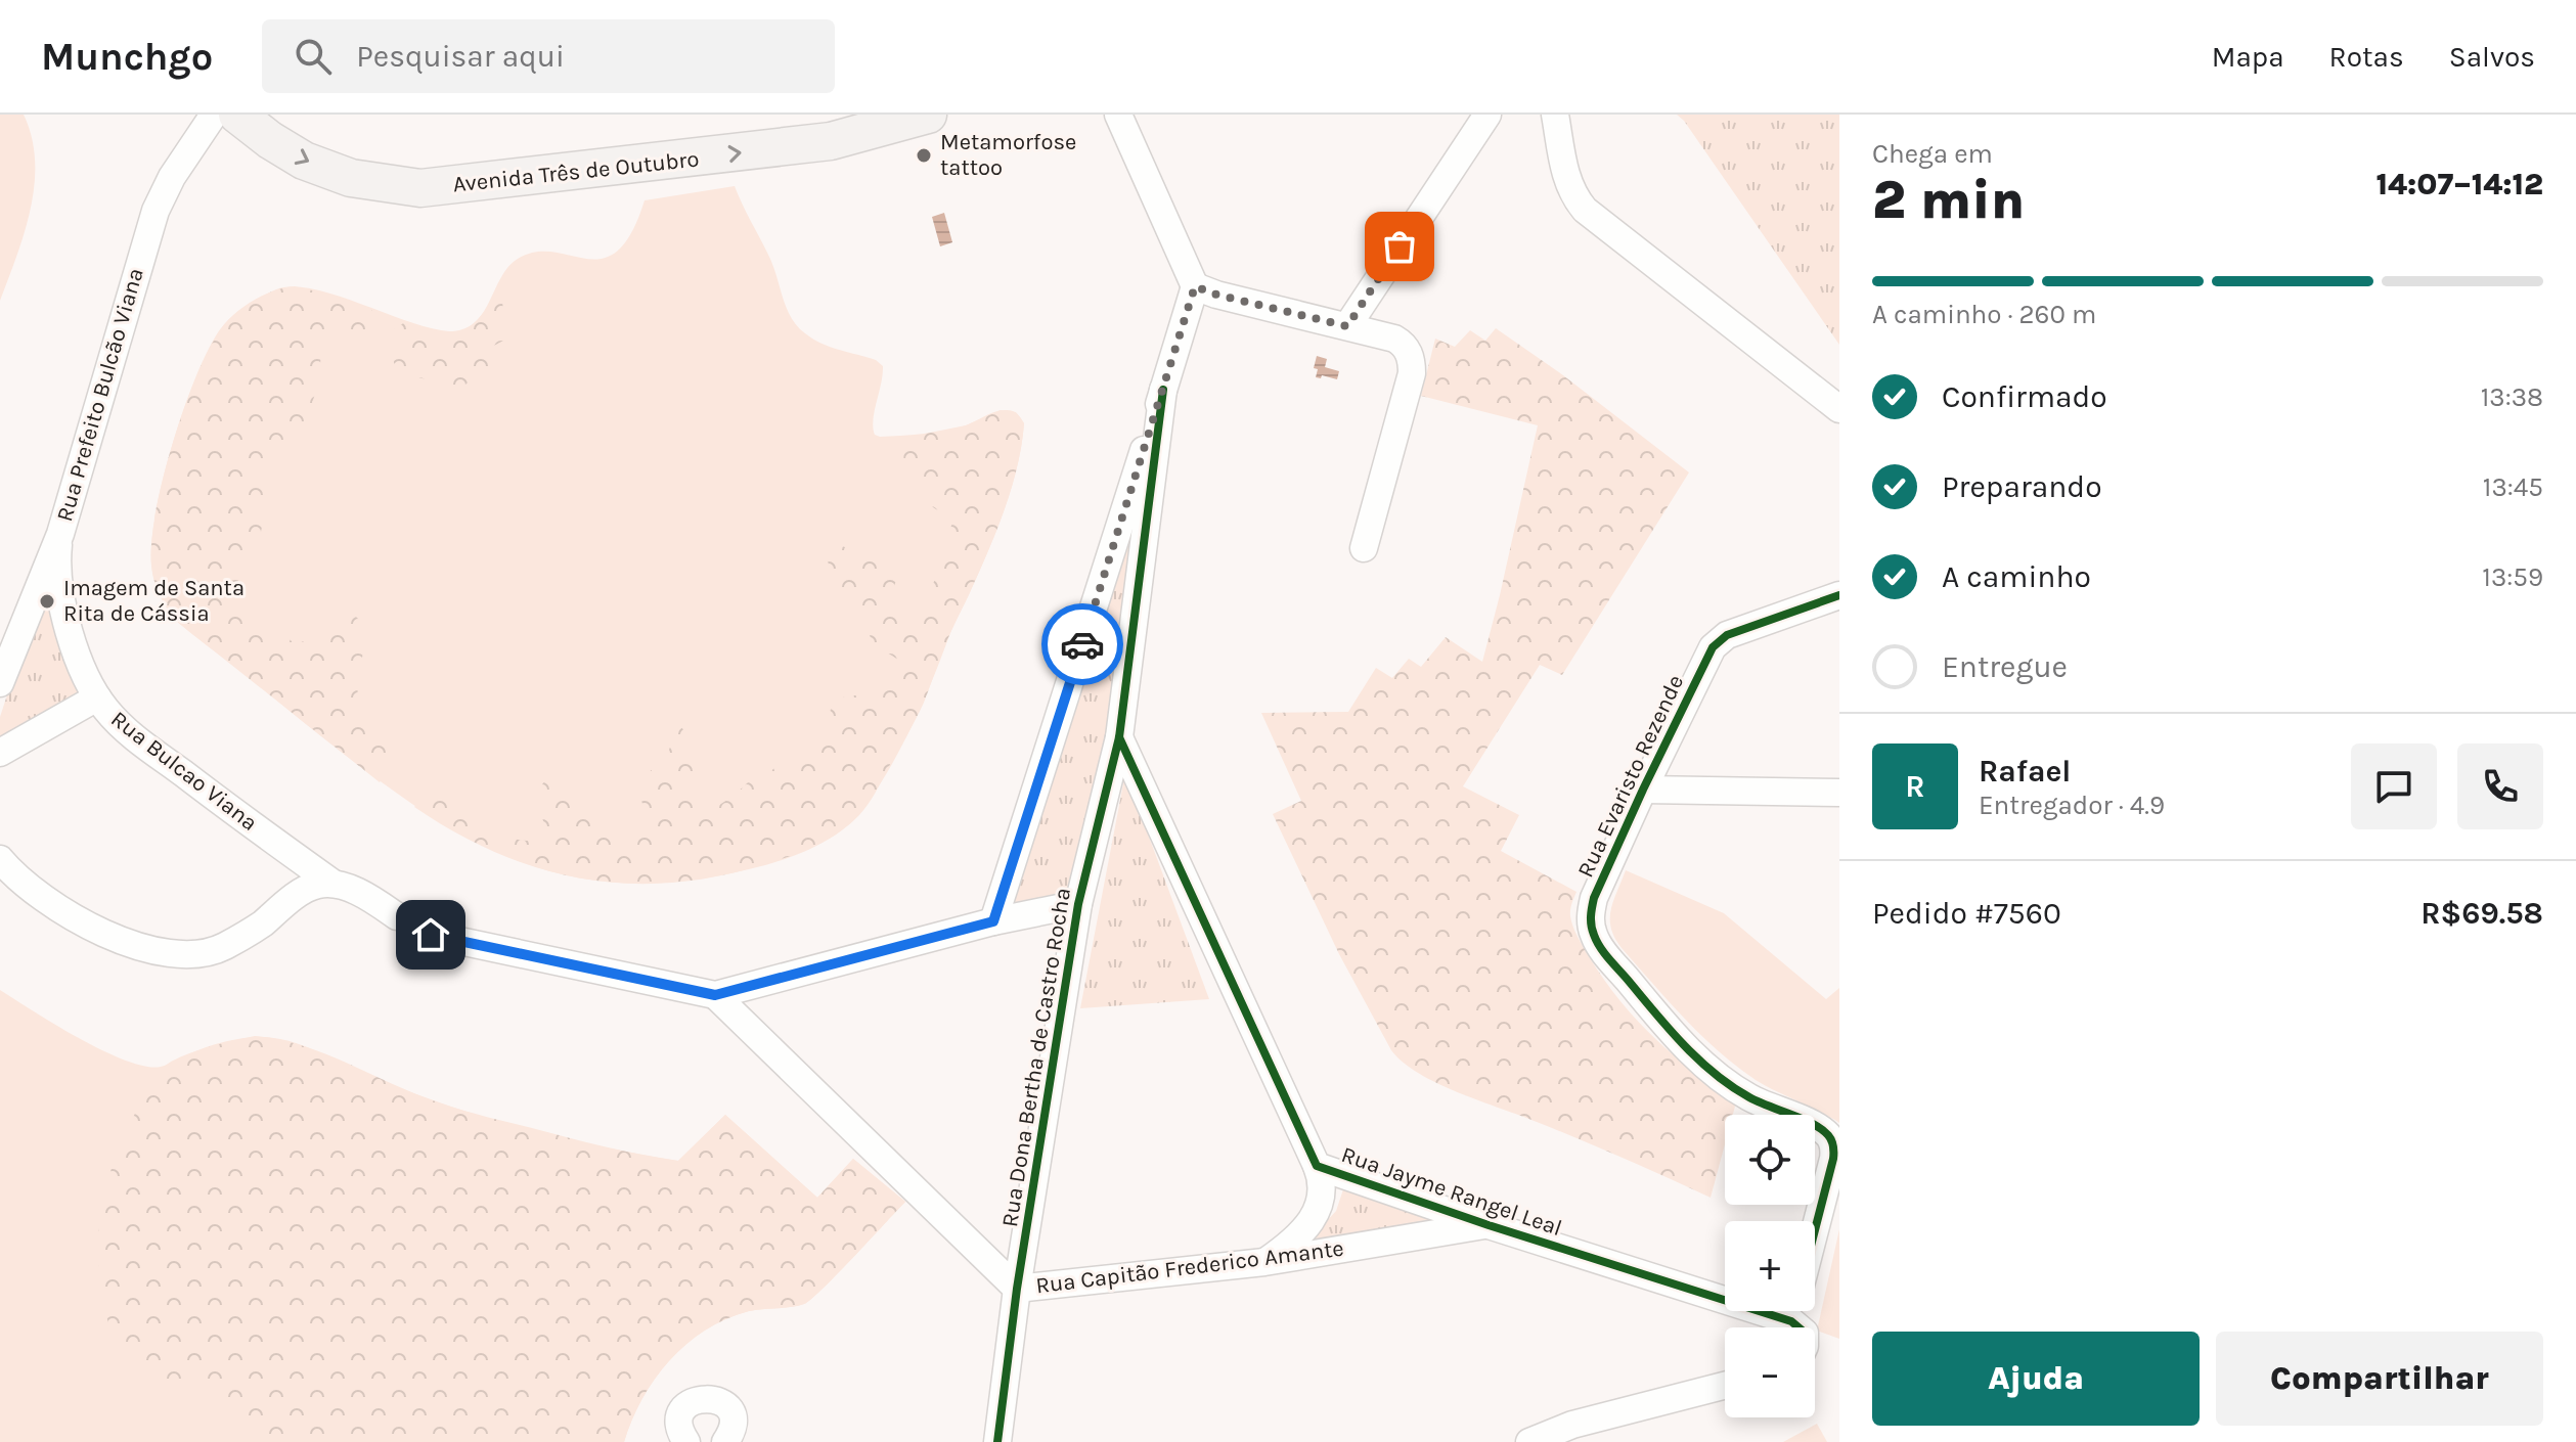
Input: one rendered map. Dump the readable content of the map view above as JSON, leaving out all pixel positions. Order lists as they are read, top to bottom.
{
  "streets": {
    "main road": ["Avenida Três de Outubro"],
    "street": [
      "Rua Prefeito Bulcão Viana",
      "Rua Bulcao Viana",
      "Rua Evaristo Rezende",
      "Rua Dona Bertha de Castro Rocha",
      "Rua Jayme Rangel Leal",
      "Rua Capitão Frederico Amante"
    ]
  },
  "crossings": [
    ["Rua Prefeito Bulcão Viana", "Rua Bulcao Viana"],
    ["Rua Dona Bertha de Castro Rocha", "Rua Jayme Rangel Leal"],
    ["Rua Dona Bertha de Castro Rocha", "Rua Capitão Frederico Amante"],
    ["Rua Jayme Rangel Leal", "Rua Capitão Frederico Amante"]
  ],
  "one_way": ["Avenida Três de Outubro"],
  "places": ["Metamorfose tattoo", "Imagem de Santa Rita de Cássia"],
  "page": {
    "header": "Munchgo",
    "search": "Pesquisar aqui",
    "nav": ["Mapa", "Rotas", "Salvos"],
    "heading": ["2 min", "Chega em", "14:07–14:12"],
    "panel": [
      "Rafael",
      "Entregador · 4.9",
      "Pedido #7560",
      "R$69.58"
    ],
    "bar": "A caminho · 260 m",
    "list": [
      ["Confirmado", "13:38"],
      ["Preparando", "13:45"],
      ["A caminho", "13:59"],
      "Entregue"
    ],
    "round": "R",
    "map_buttons": ["+", "−"],
    "buttons": ["Ajuda", "Compartilhar"]
  }
}
